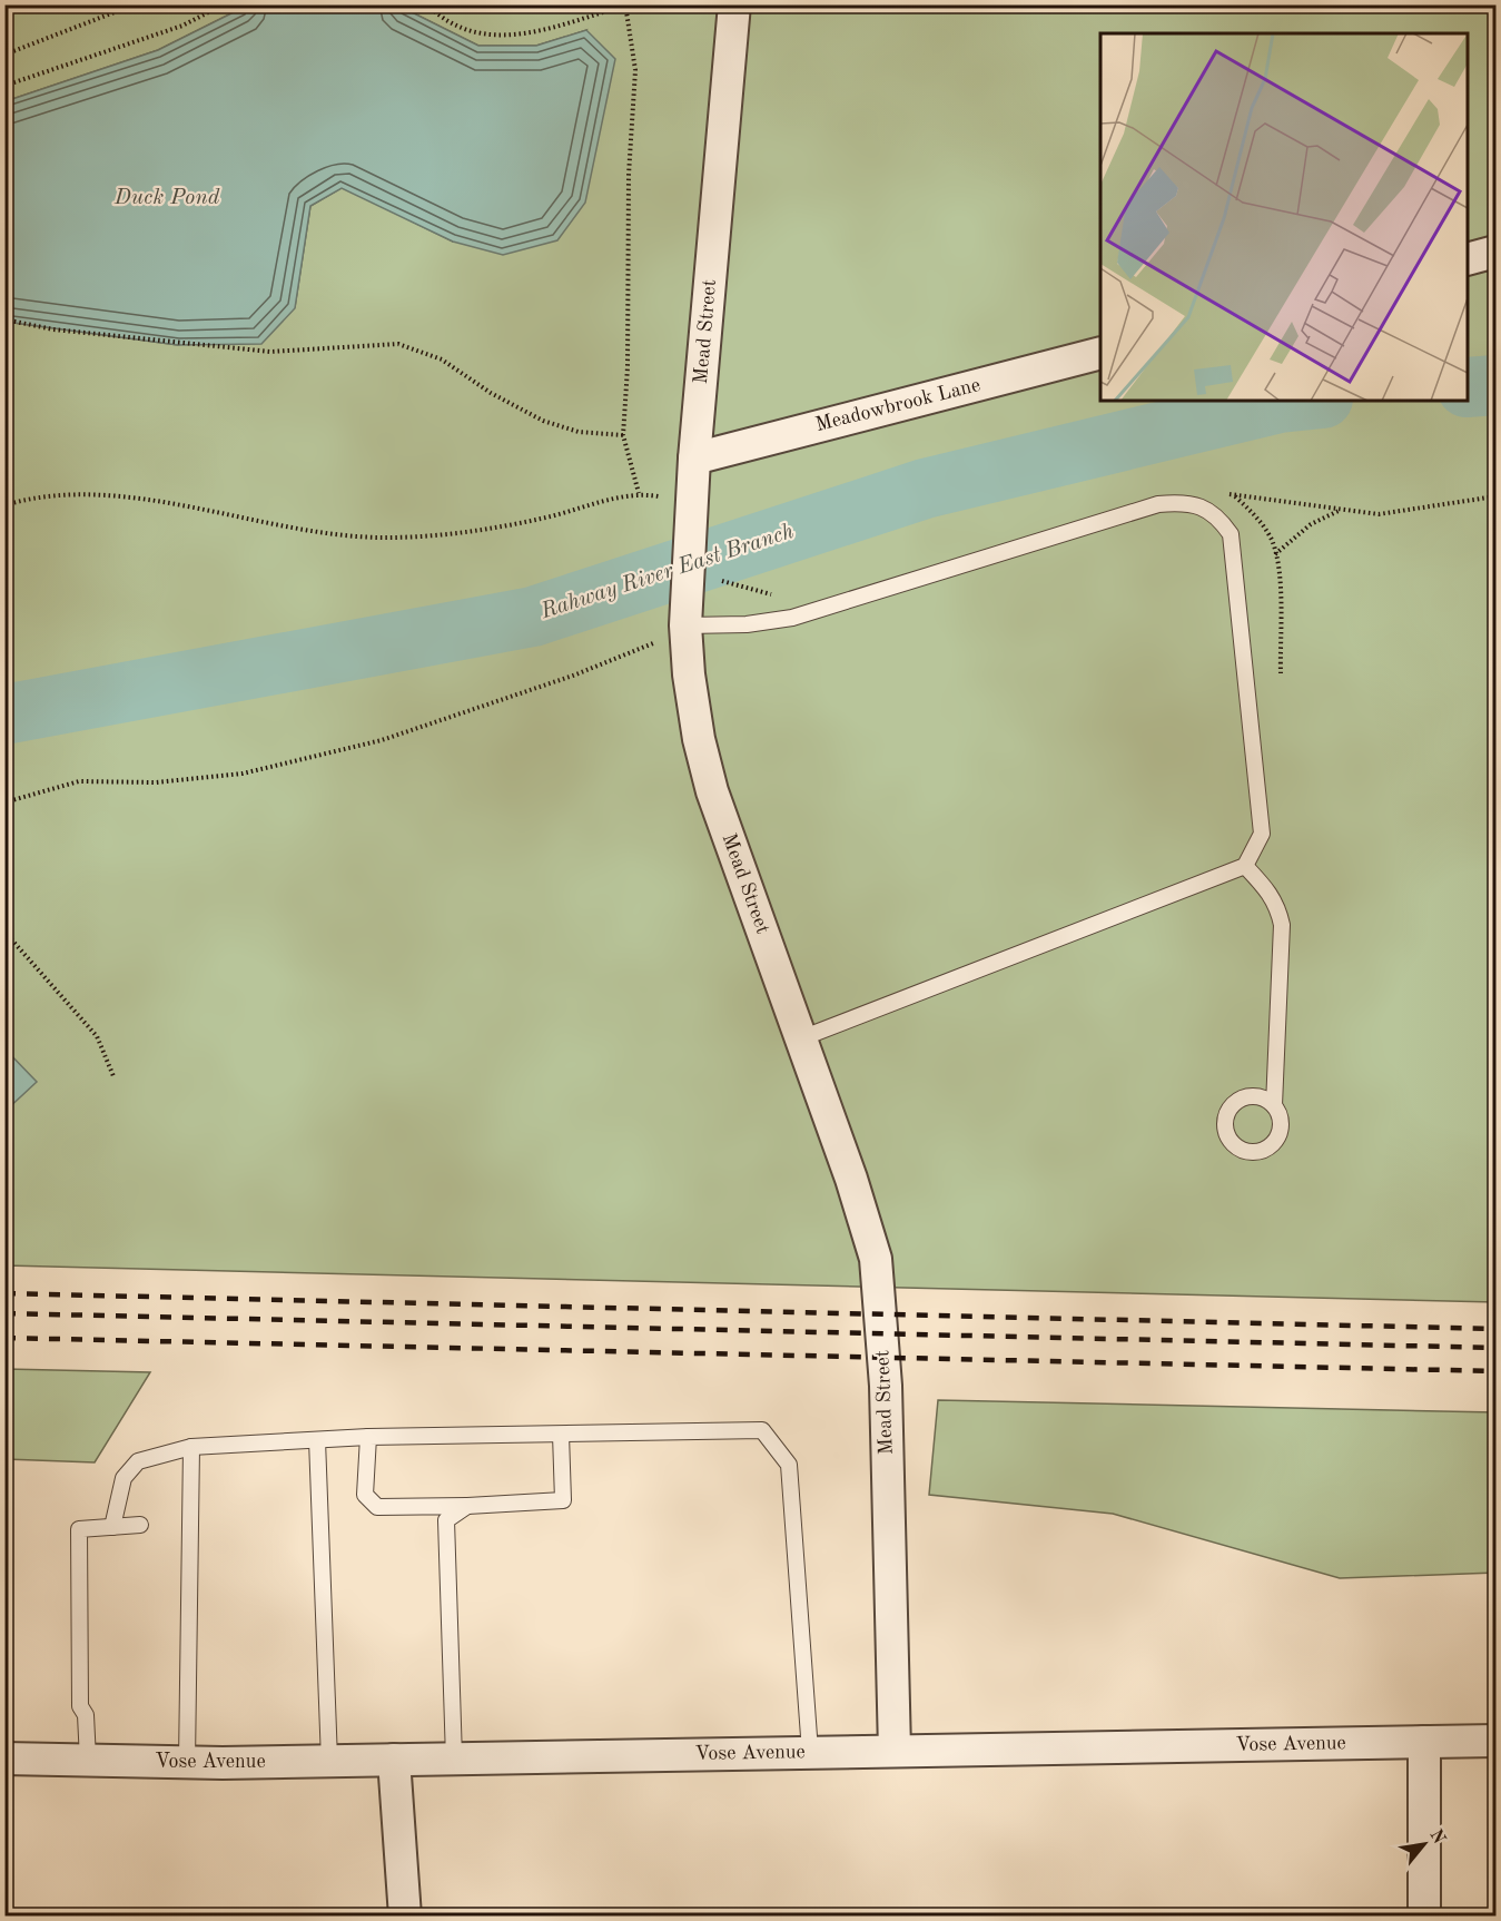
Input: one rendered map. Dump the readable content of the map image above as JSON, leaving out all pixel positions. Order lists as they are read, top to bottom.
{
  "streets": {
    "street": ["Mead Street", "Meadowbrook Lane", "Vose Avenue"]
  },
  "crossings": [
    ["Mead Street", "Meadowbrook Lane"],
    ["Mead Street", "Vose Avenue"]
  ],
  "water": ["Duck Pond", "Rahway River East Branch"],
  "north": "top right"
}
